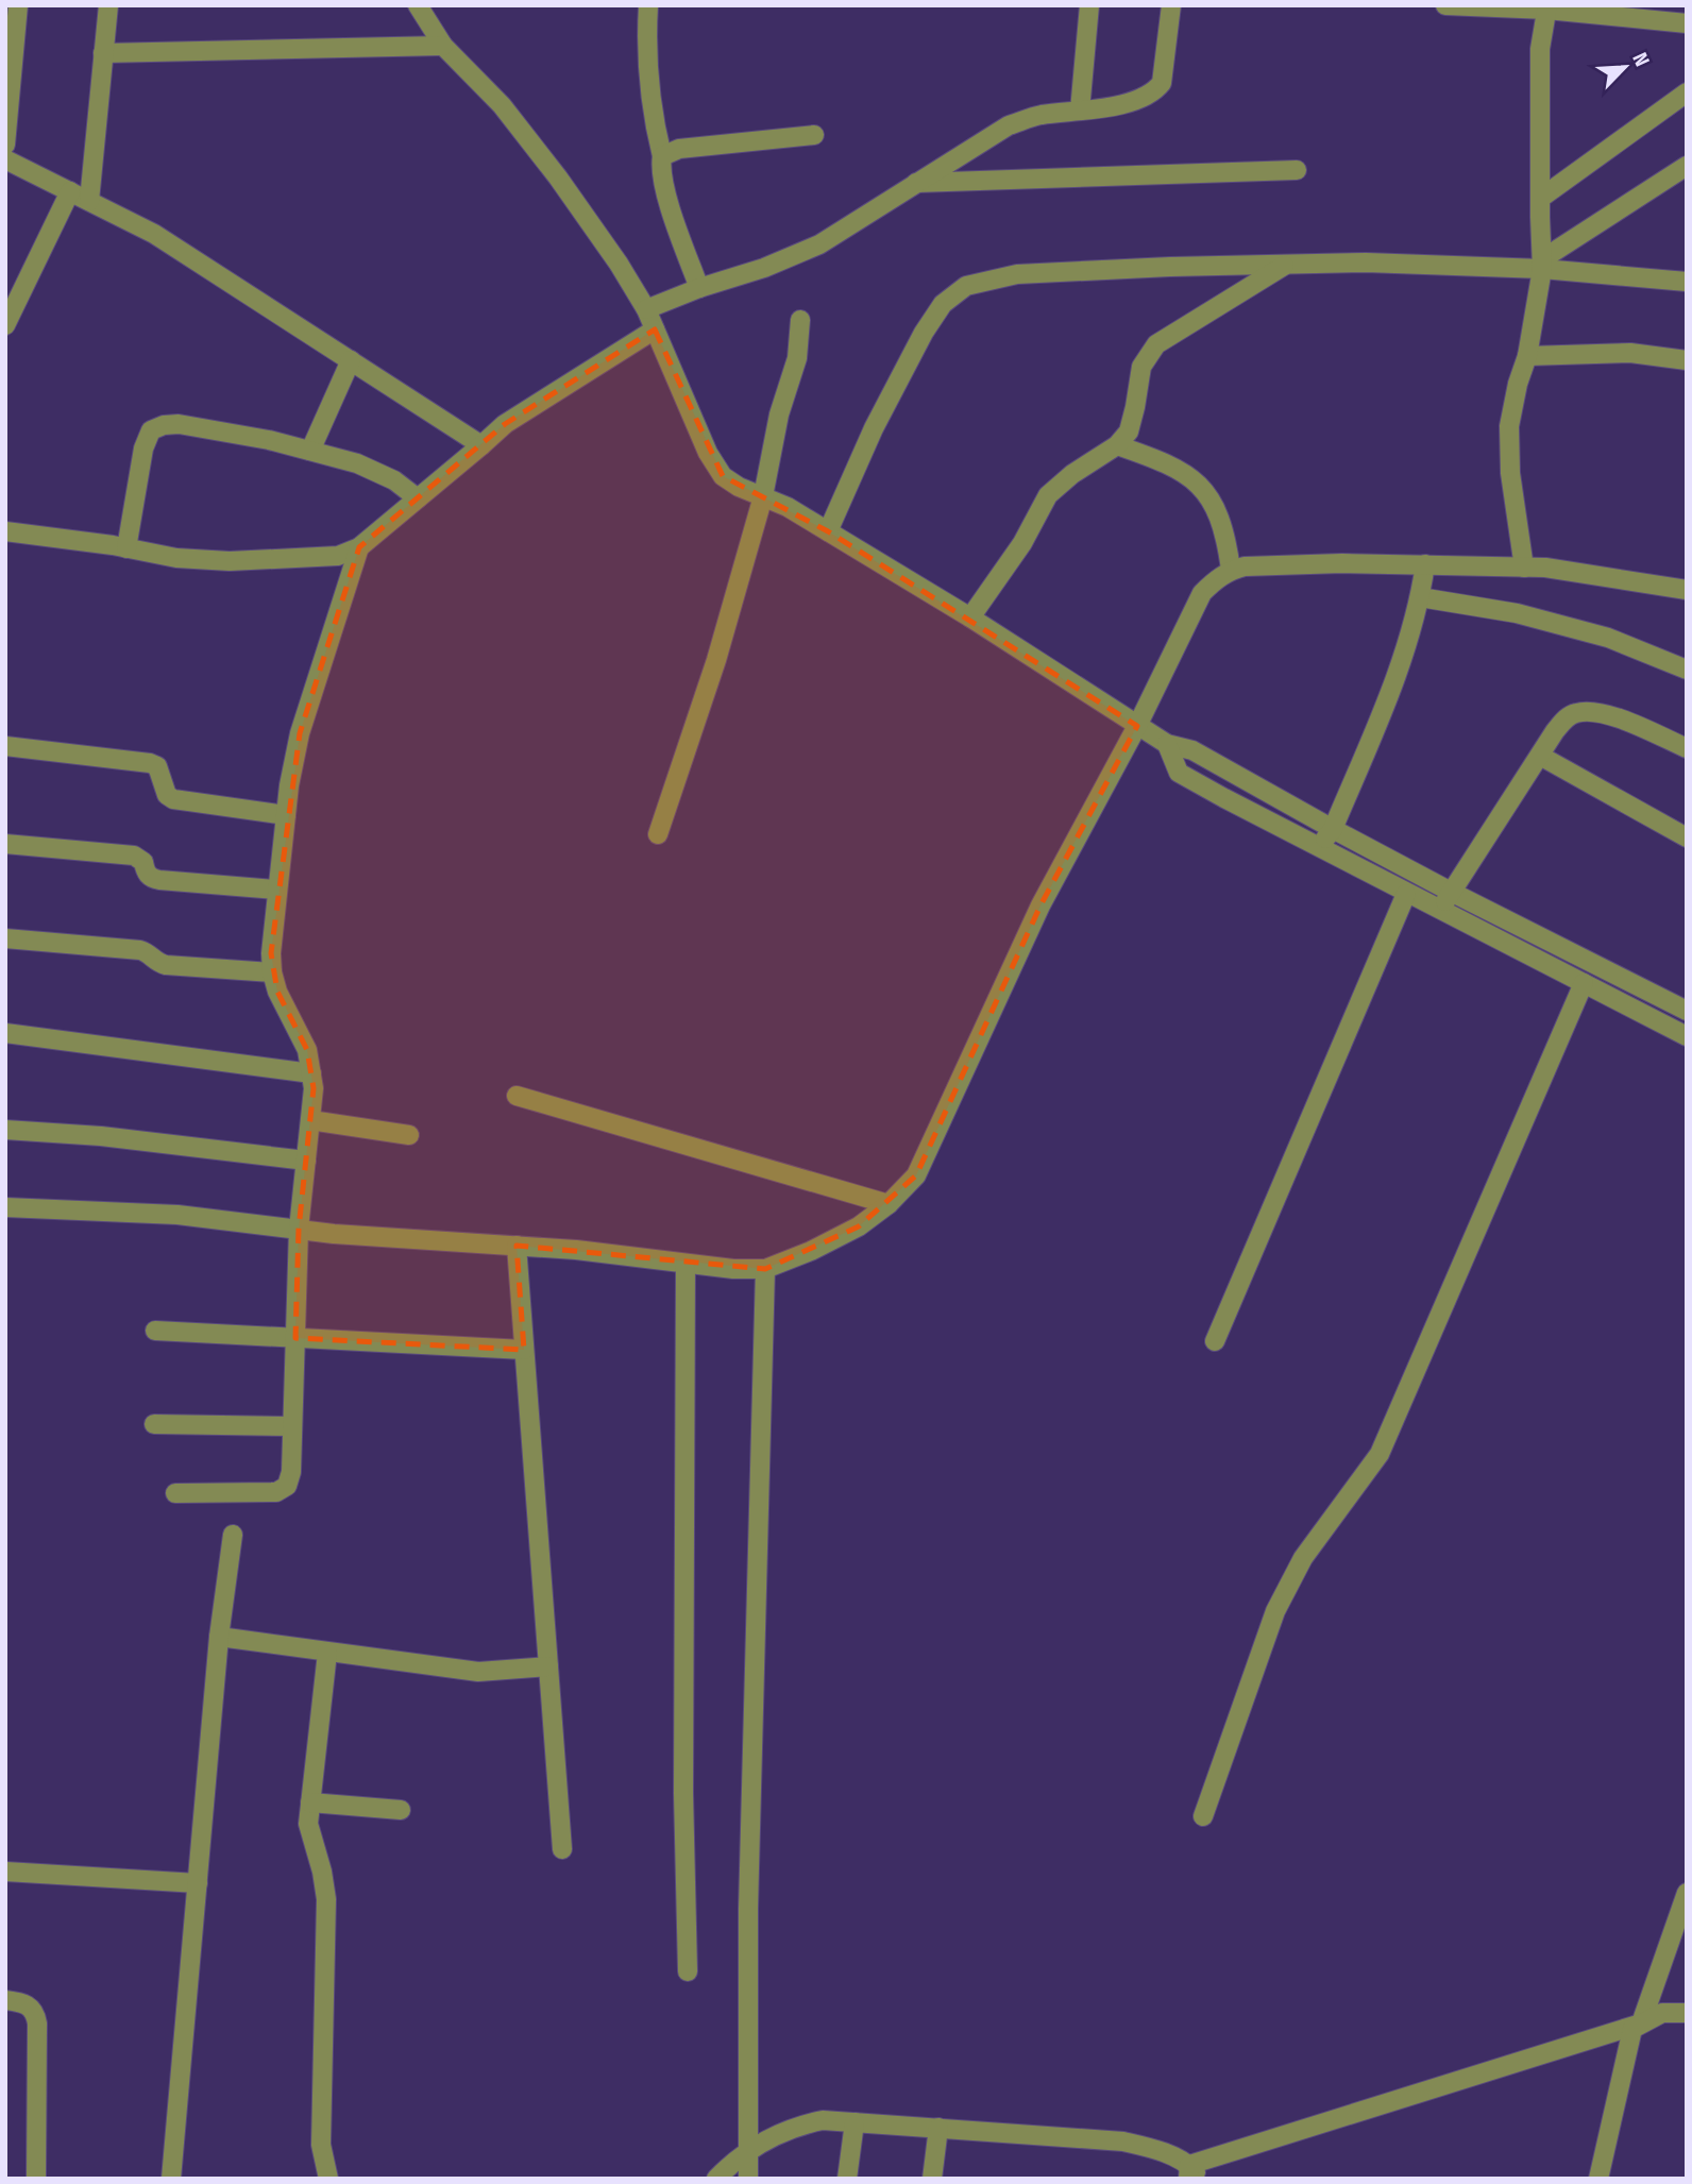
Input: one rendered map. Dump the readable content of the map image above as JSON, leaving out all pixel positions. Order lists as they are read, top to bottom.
{
  "north": "top right"
}
